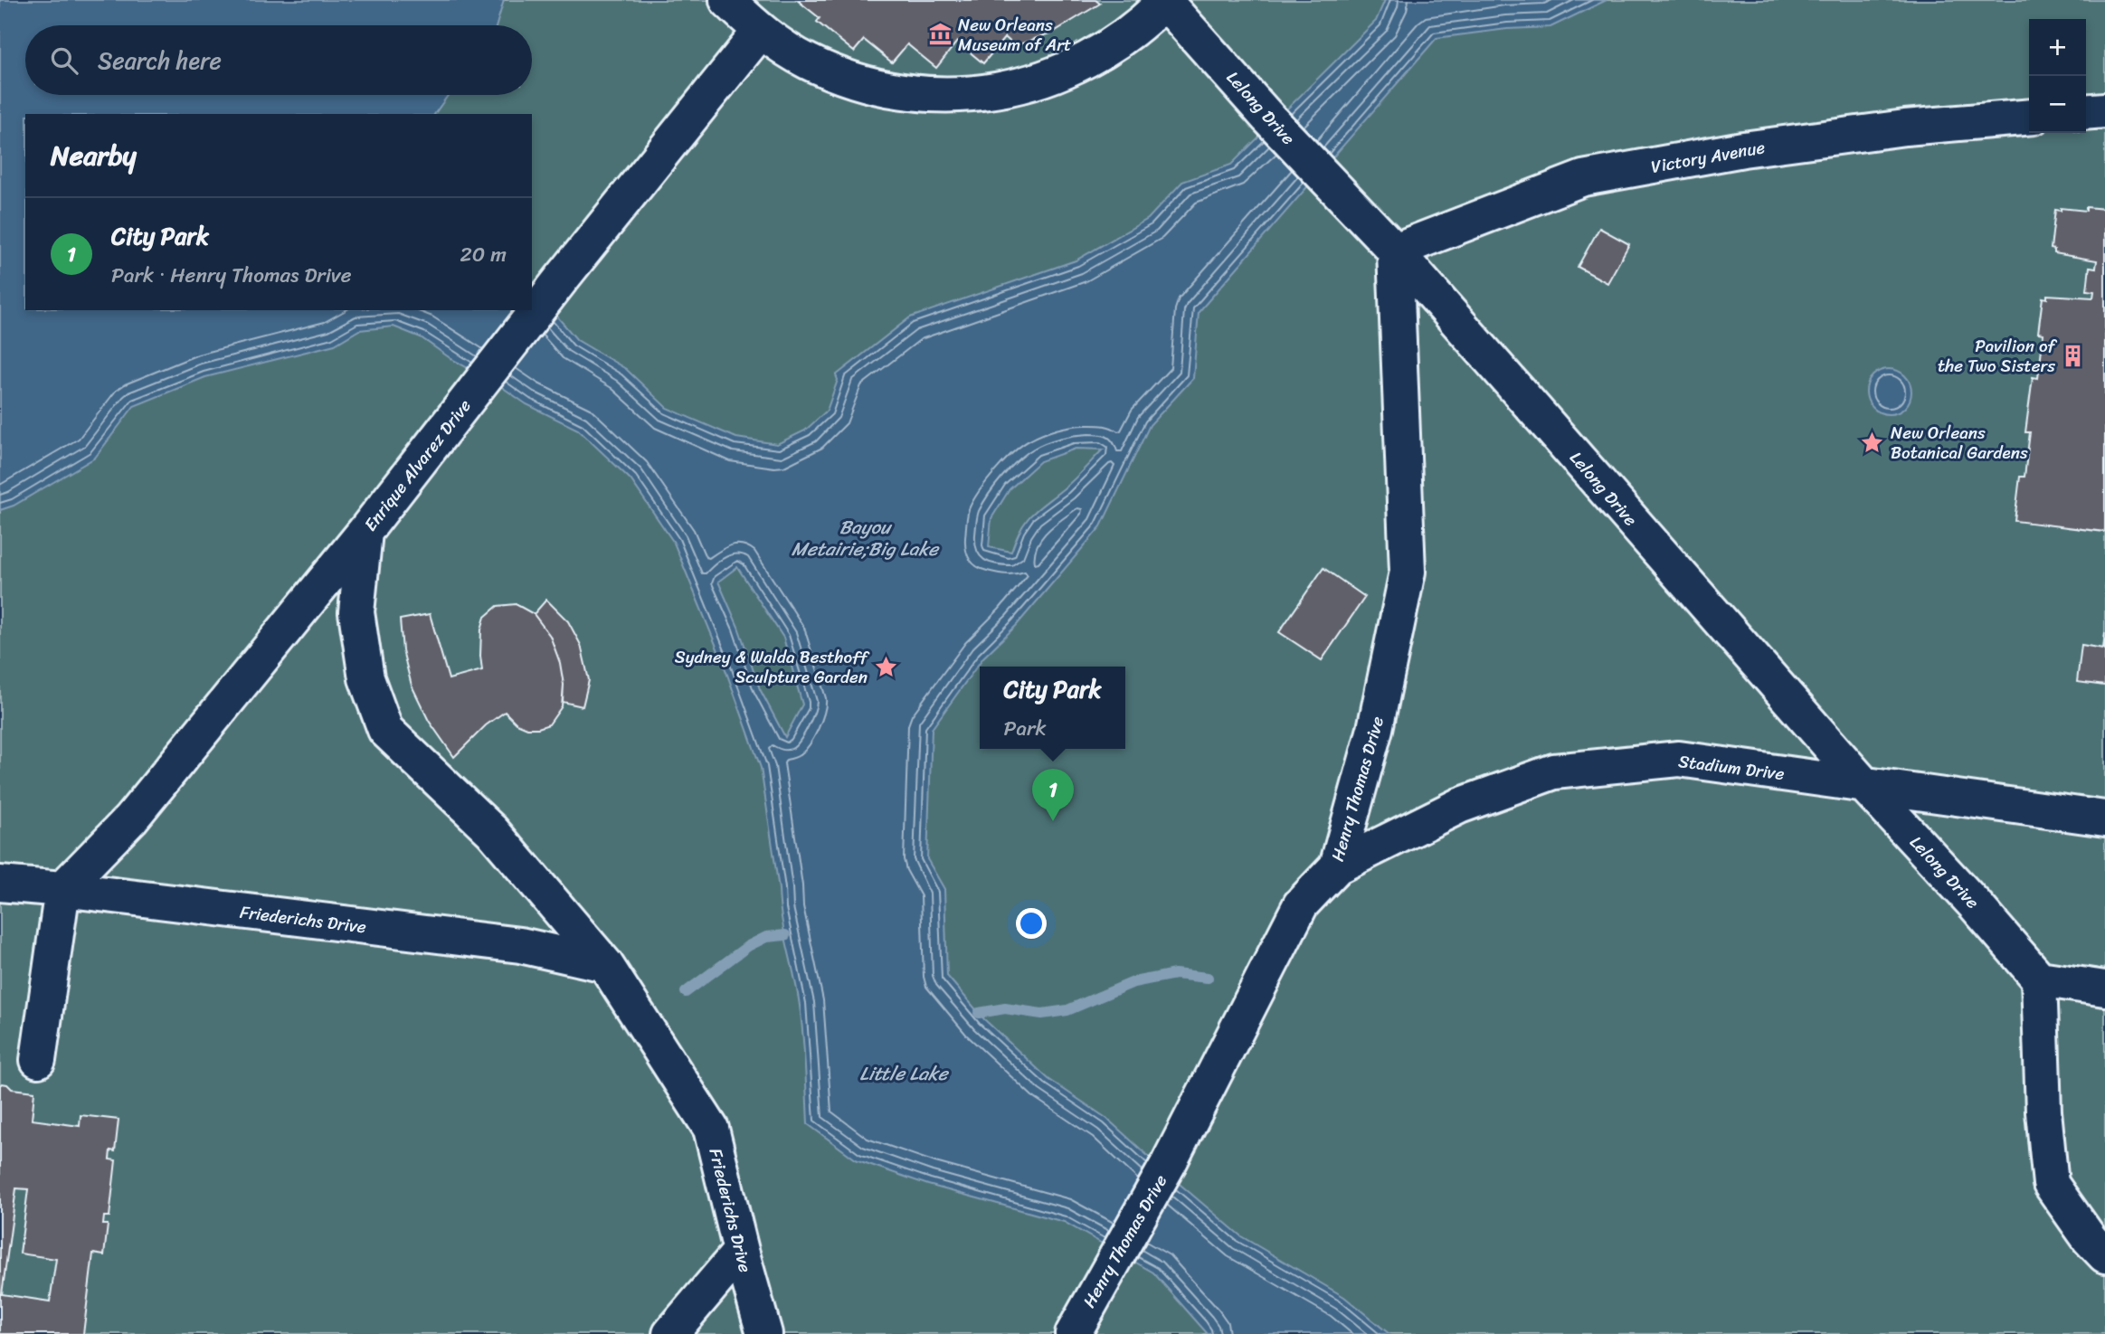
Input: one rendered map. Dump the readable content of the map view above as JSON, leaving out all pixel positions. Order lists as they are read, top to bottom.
{
  "streets": {
    "street": [
      "Lelong Drive",
      "Victory Avenue",
      "Enrique Alvarez Drive",
      "Stadium Drive",
      "Henry Thomas Drive",
      "Friederichs Drive"
    ]
  },
  "crossings": [
    ["Lelong Drive", "Victory Avenue"],
    ["Lelong Drive", "Stadium Drive"],
    ["Lelong Drive", "Henry Thomas Drive"],
    ["Victory Avenue", "Henry Thomas Drive"],
    ["Enrique Alvarez Drive", "Friederichs Drive"],
    ["Stadium Drive", "Henry Thomas Drive"]
  ],
  "water": ["Bayou Metairie;Big Lake", "Little Lake"],
  "places": {
    "museum": ["New Orleans Museum of Art"],
    "building": ["Pavilion of the Two Sisters"],
    "place": ["New Orleans Botanical Gardens", "Sydney & Walda Besthoff Sculpture Garden"]
  },
  "page": {
    "map_buttons": ["+", "−"],
    "search": "Search here",
    "heading": "Nearby",
    "list": [
      {
        "mark": "1",
        "name": "City Park",
        "note": "Park · Henry Thomas Drive",
        "value": "20 m"
      }
    ],
    "popup": ["City Park", "Park"],
    "pins": "1"
  }
}
